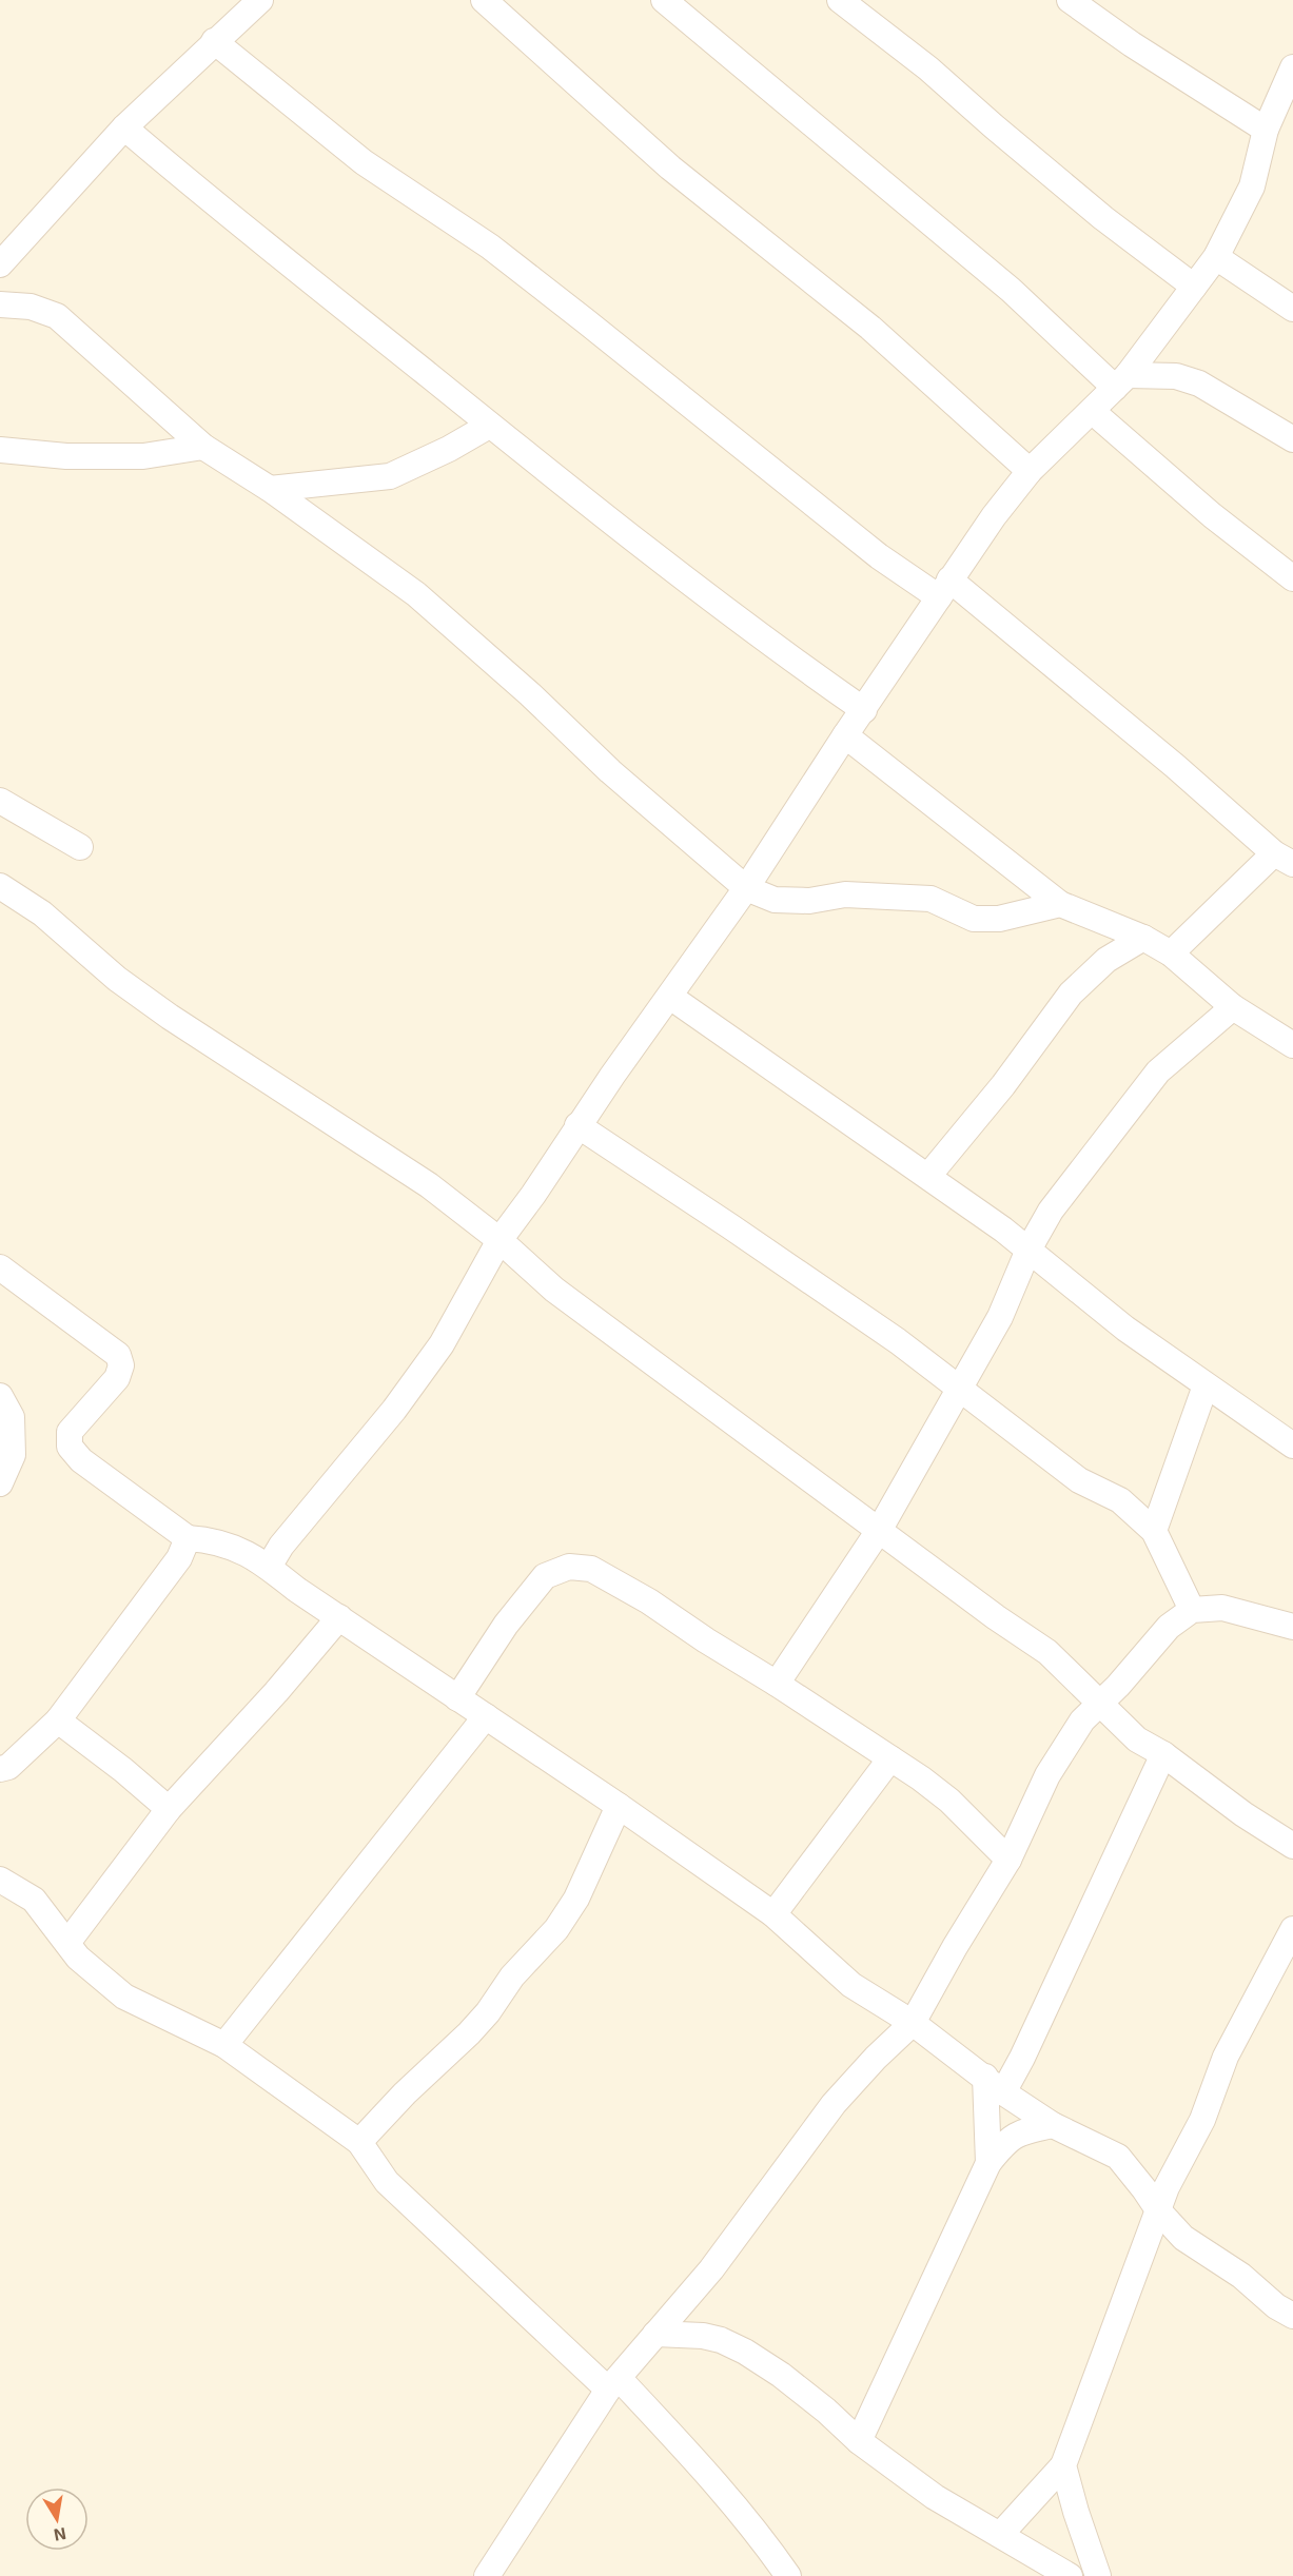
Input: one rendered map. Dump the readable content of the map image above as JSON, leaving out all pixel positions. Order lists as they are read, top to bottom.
{
  "north": "bottom"
}
